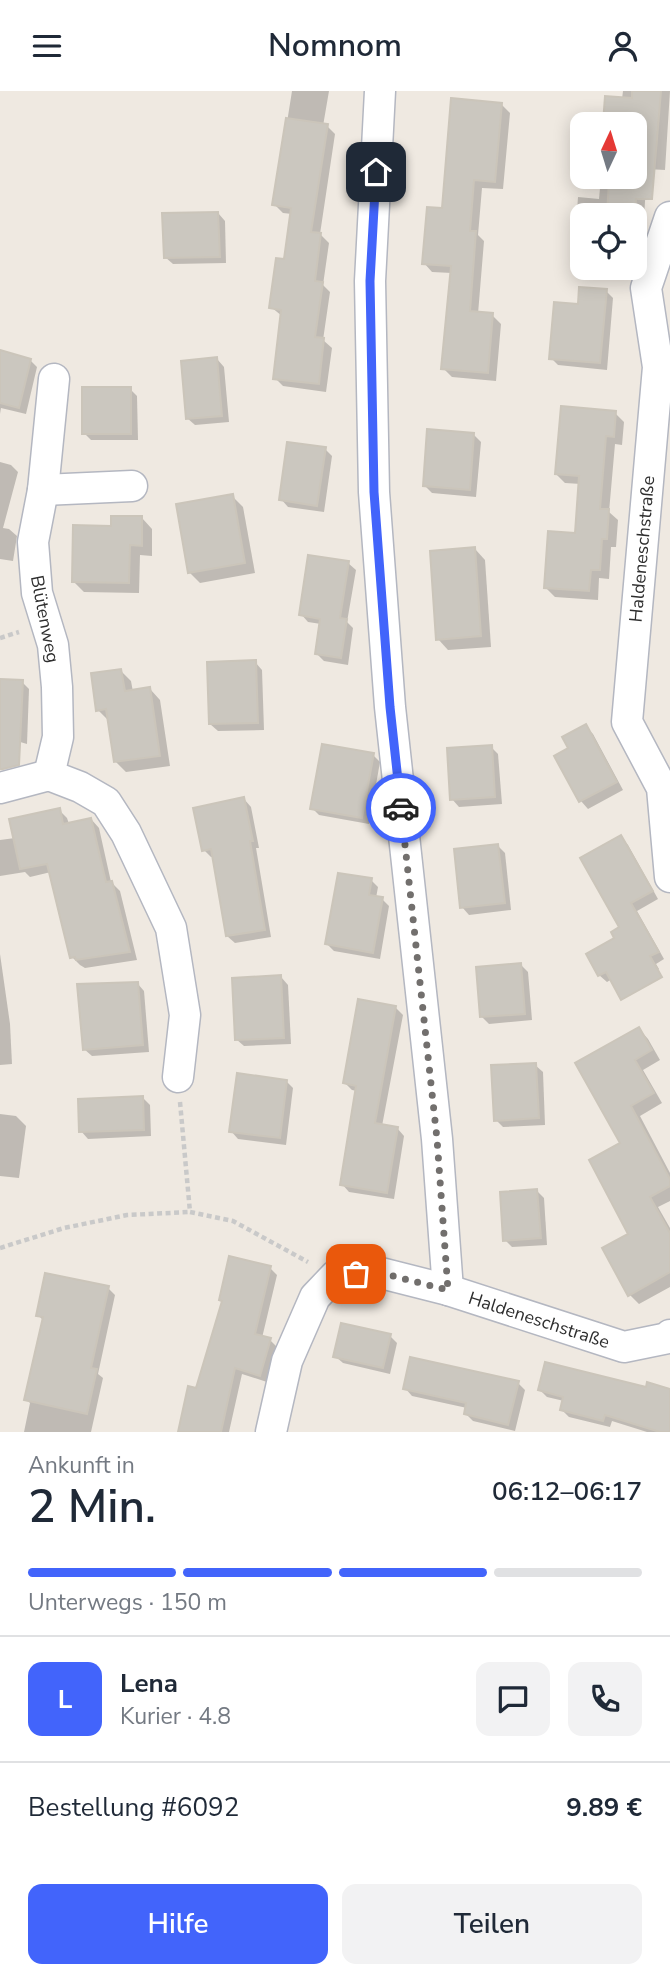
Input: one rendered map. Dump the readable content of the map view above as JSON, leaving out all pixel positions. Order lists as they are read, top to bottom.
{
  "streets": {
    "street": ["Haldeneschstraße", "Blütenweg"]
  },
  "north": "top",
  "page": {
    "header": "Nomnom",
    "heading": ["2 Min.", "Ankunft in", "06:12–06:17"],
    "panel": [
      "Lena",
      "Kurier · 4.8",
      "Bestellung #6092",
      "9.89 €"
    ],
    "bar": "Unterwegs · 150 m",
    "round": "L",
    "buttons": ["Hilfe", "Teilen"]
  }
}
